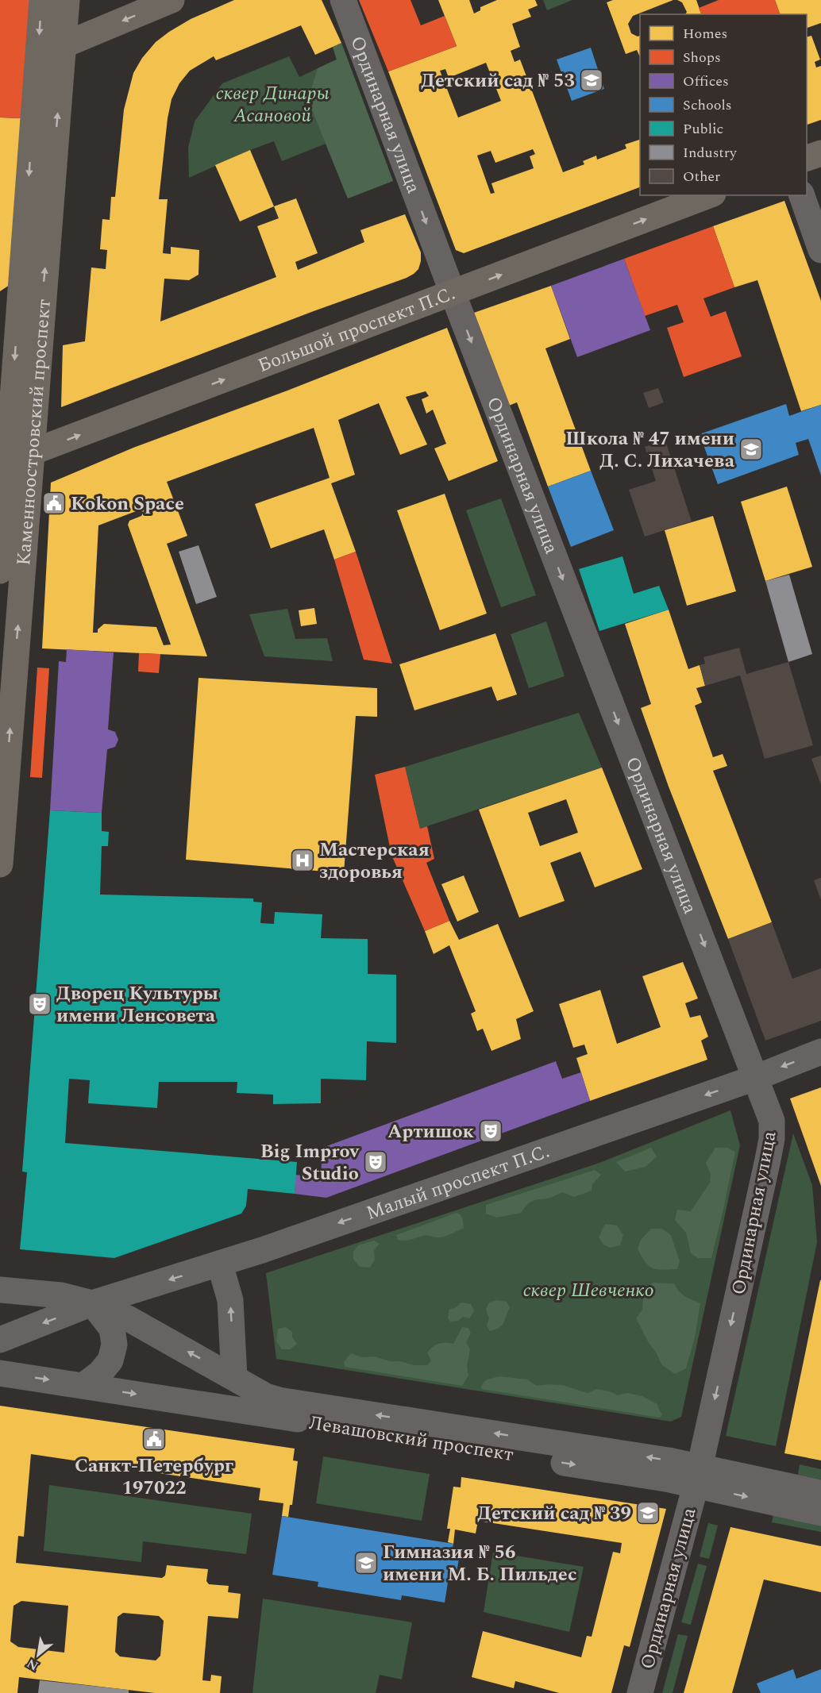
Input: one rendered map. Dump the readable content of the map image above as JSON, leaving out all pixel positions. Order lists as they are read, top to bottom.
{
  "streets": {
    "main road": ["Большой проспект П.С.", "Каменноостровский проспект"],
    "street": ["Ординарная улица", "Малый проспект П.С.", "Левашовский проспект"]
  },
  "crossings": [
    ["Ординарная улица", "Большой проспект П.С."],
    ["Ординарная улица", "Малый проспект П.С."],
    ["Ординарная улица", "Левашовский проспект"],
    ["Большой проспект П.С.", "Каменноостровский проспект"],
    ["Малый проспект П.С.", "Левашовский проспект"]
  ],
  "one_way": ["Ординарная улица", "Большой проспект П.С.", "Малый проспект П.С."],
  "parks": ["сквер Динары Асановой", "сквер Шевченко"],
  "places": {
    "school or university": [
      "Детский сад № 53",
      "Школа № 47 имени Д. С. Лихачева",
      "Детский сад № 39",
      "Гимназия № 56 имени М. Б. Пильдес"
    ],
    "public building": ["Kokon Space", "Санкт-Петербург 197022"],
    "hospital": ["Мастерская здоровья"],
    "theatre": ["Дворец Культуры имени Ленсовета", "Артишок", "Big Improv Studio"]
  },
  "legend": [
    "Homes",
    "Shops",
    "Offices",
    "Schools",
    "Public",
    "Industry",
    "Other"
  ],
  "north": "bottom left"
}
